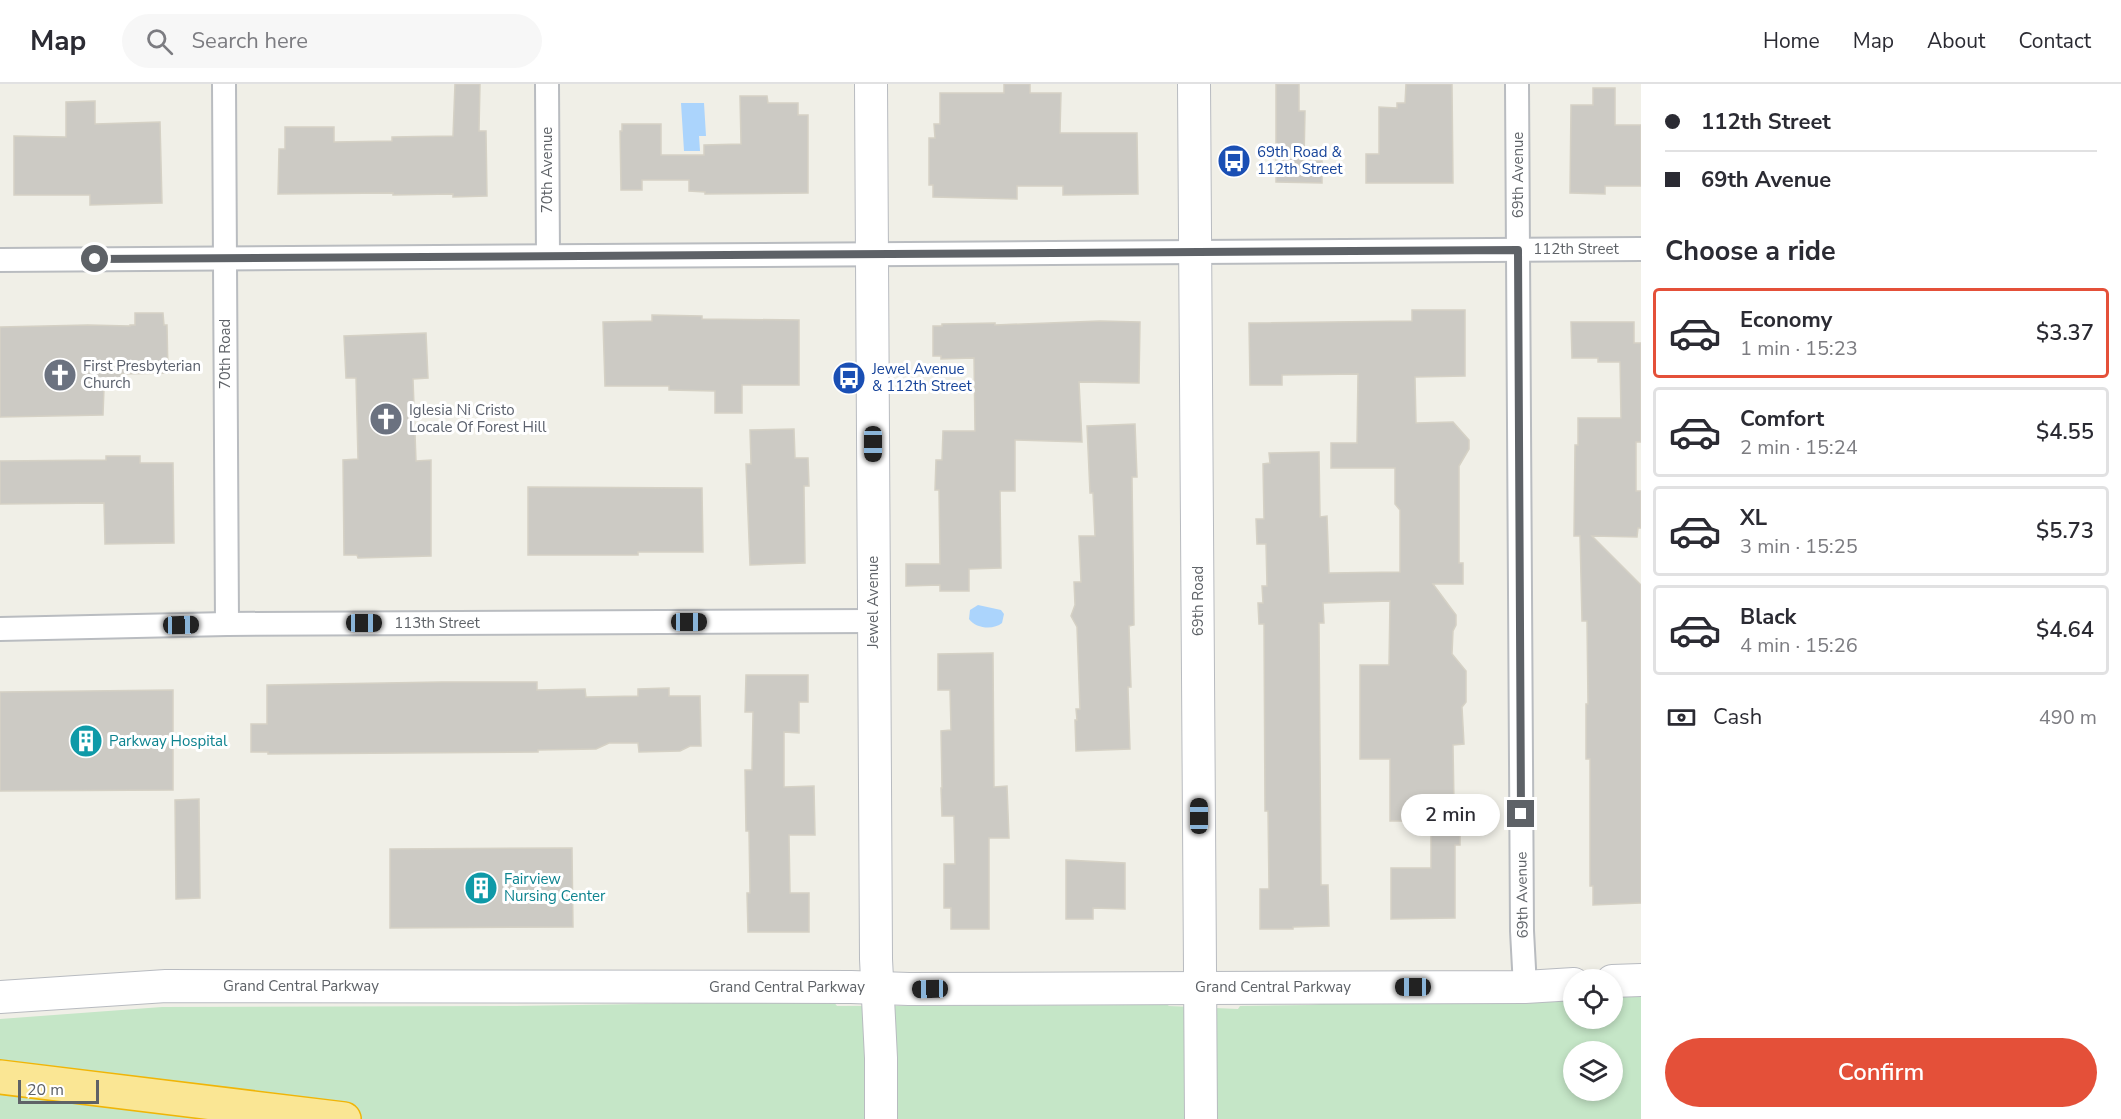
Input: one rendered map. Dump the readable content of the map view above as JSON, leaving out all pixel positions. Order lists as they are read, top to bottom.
{
  "streets": {
    "street": [
      "70th Avenue",
      "69th Avenue",
      "112th Street",
      "70th Road",
      "69th Road",
      "Jewel Avenue",
      "113th Street",
      "Grand Central Parkway"
    ]
  },
  "crossings": [
    ["70th Avenue", "112th Street"],
    ["69th Avenue", "112th Street"],
    ["69th Avenue", "Grand Central Parkway"],
    ["112th Street", "70th Road"],
    ["112th Street", "69th Road"],
    ["112th Street", "Jewel Avenue"],
    ["70th Road", "113th Street"],
    ["69th Road", "Grand Central Parkway"],
    ["Jewel Avenue", "113th Street"],
    ["Jewel Avenue", "Grand Central Parkway"]
  ],
  "places": {
    "bus stop": ["69th Road & 112th Street", "Jewel Avenue & 112th Street"],
    "church": ["First Presbyterian Church", "Iglesia Ni Cristo Locale Of Forest Hill"],
    "building": ["Parkway Hospital", "Fairview Nursing Center"]
  },
  "scale_bar": "20 m",
  "page": {
    "header": "Map",
    "search": "Search here",
    "nav": [
      "Home",
      "Map",
      "About",
      "Contact"
    ],
    "banner": ["112th Street", "69th Avenue"],
    "heading": "Choose a ride",
    "list": [
      {
        "name": "Economy",
        "note": "1 min · 15:23",
        "value": "$3.37"
      },
      {
        "name": "Comfort",
        "note": "2 min · 15:24",
        "value": "$4.55"
      },
      {
        "name": "XL",
        "note": "3 min · 15:25",
        "value": "$5.73"
      },
      {
        "name": "Black",
        "note": "4 min · 15:26",
        "value": "$4.64"
      }
    ],
    "pay": ["Cash", "490 m"],
    "bubble": "2 min",
    "buttons": "Confirm",
    "scale": "20 m"
  }
}
